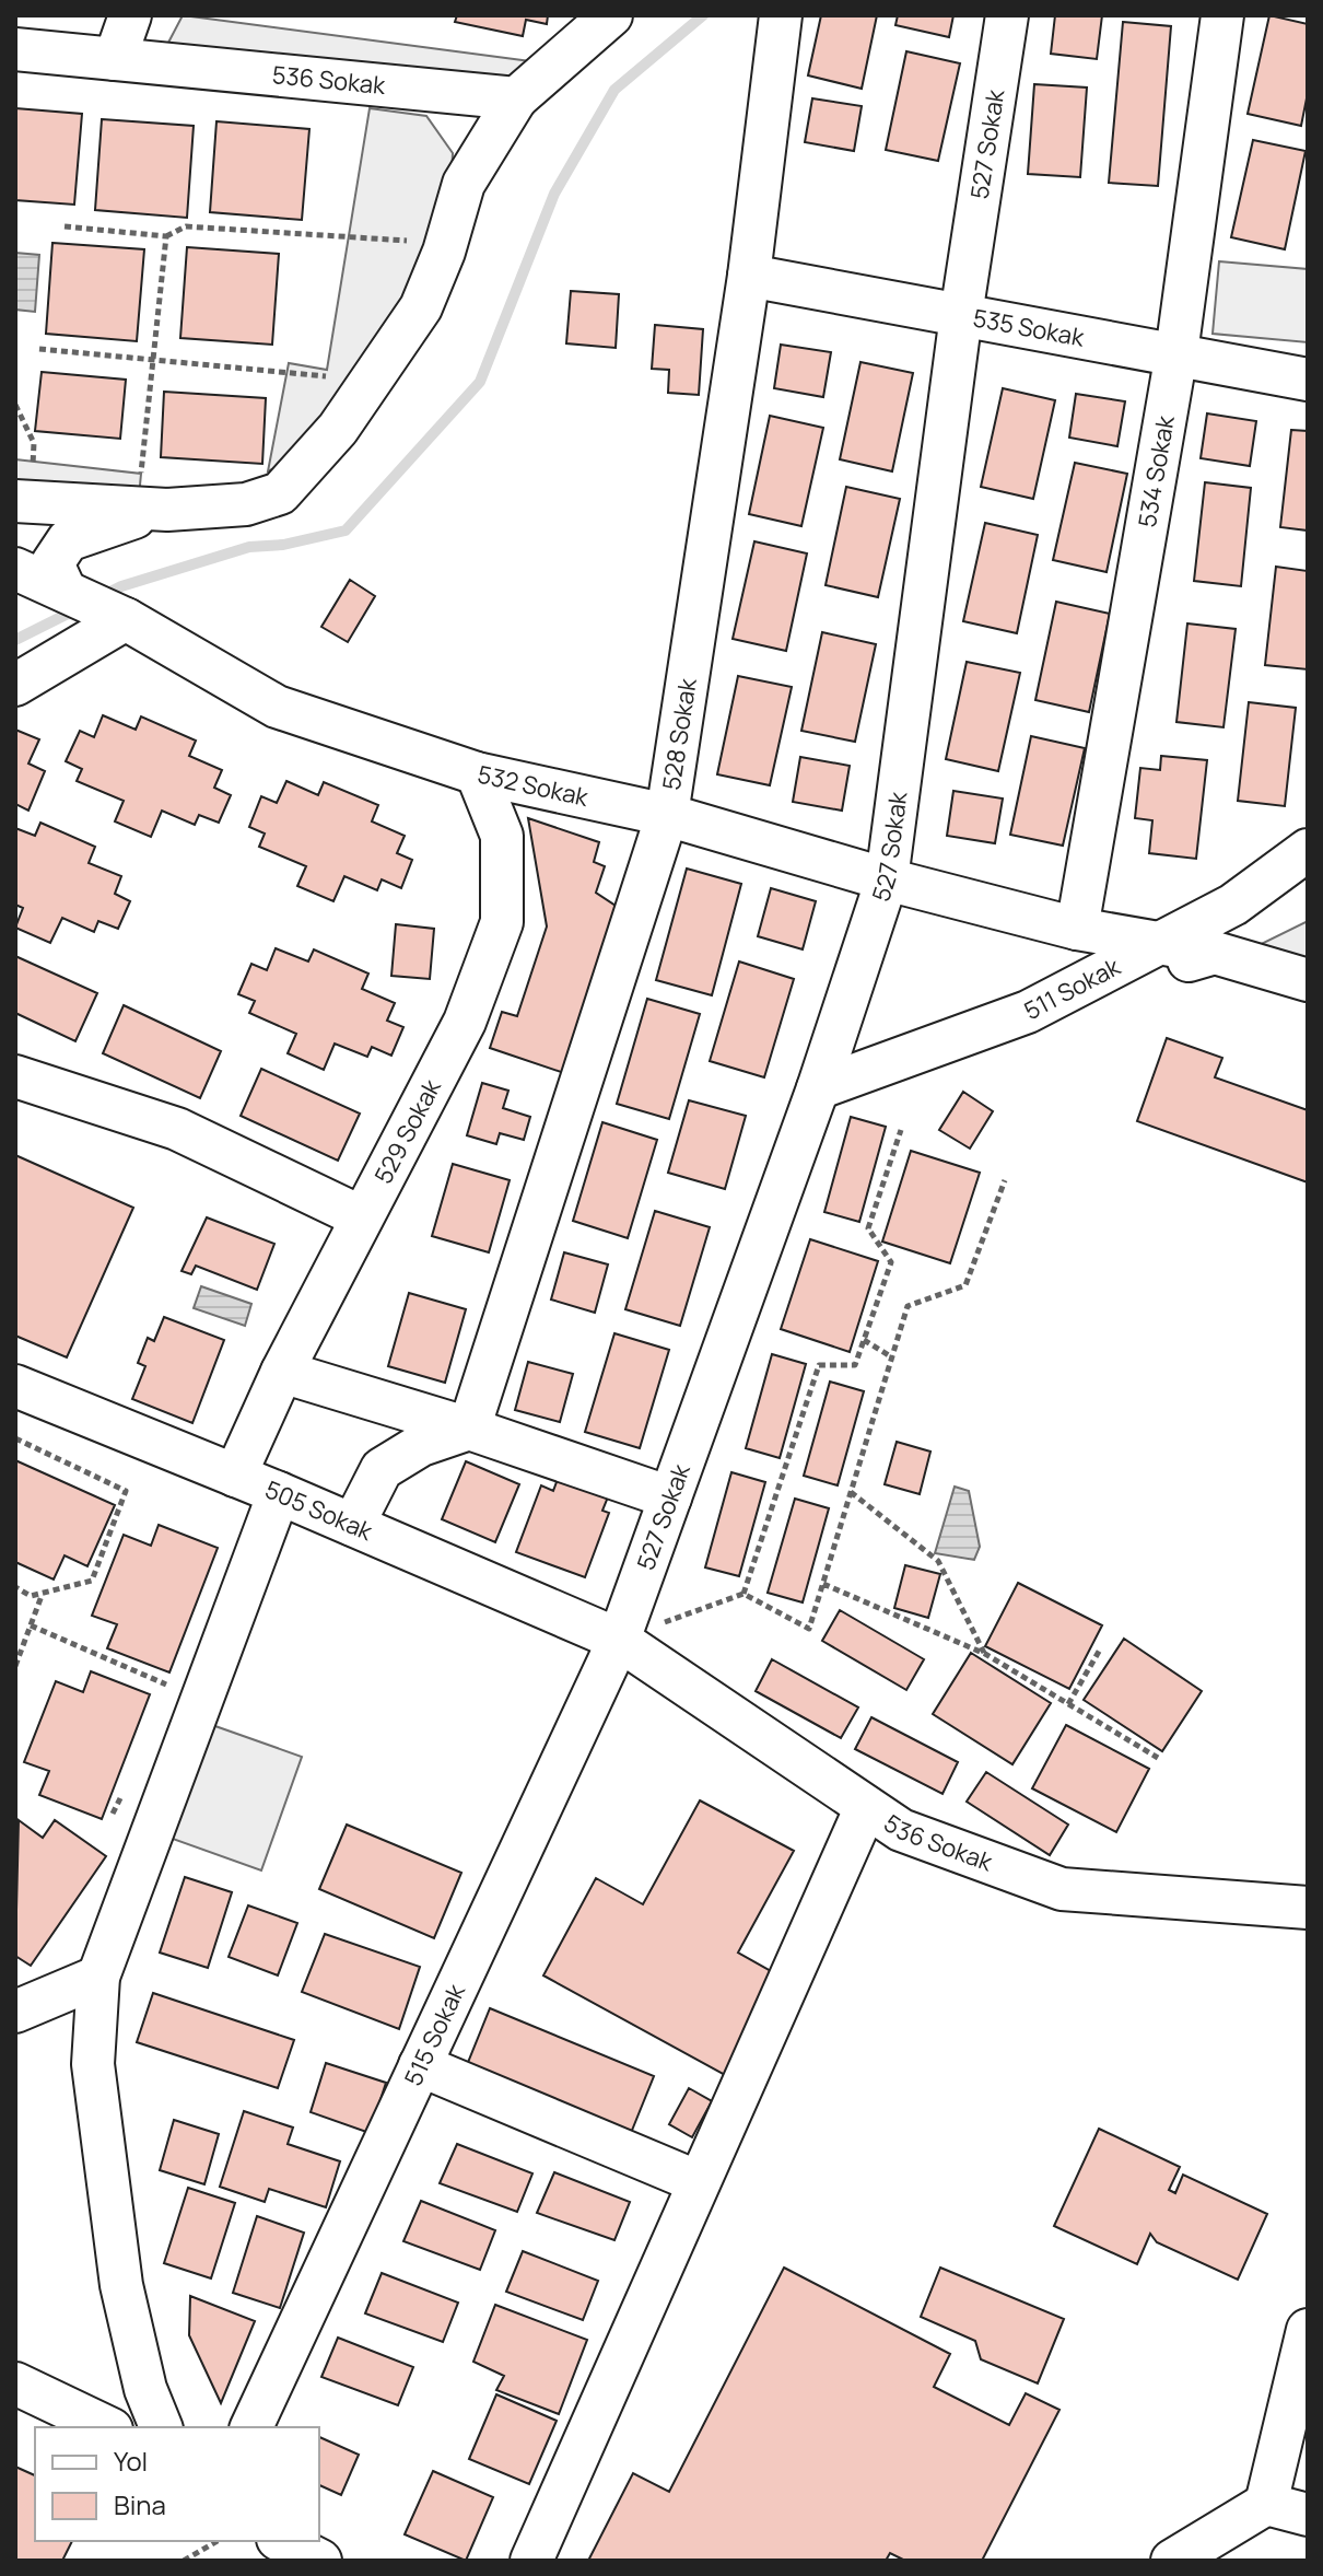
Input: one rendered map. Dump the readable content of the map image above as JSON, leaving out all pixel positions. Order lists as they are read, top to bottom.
{
  "streets": {
    "street": [
      "536 Sokak",
      "527 Sokak",
      "535 Sokak",
      "534 Sokak",
      "528 Sokak",
      "532 Sokak",
      "511 Sokak",
      "529 Sokak",
      "505 Sokak",
      "515 Sokak"
    ]
  },
  "crossings": [
    ["536 Sokak", "527 Sokak"],
    ["536 Sokak", "505 Sokak"],
    ["536 Sokak", "515 Sokak"],
    ["527 Sokak", "535 Sokak"],
    ["527 Sokak", "532 Sokak"],
    ["527 Sokak", "511 Sokak"],
    ["527 Sokak", "505 Sokak"],
    ["527 Sokak", "515 Sokak"],
    ["535 Sokak", "534 Sokak"],
    ["535 Sokak", "528 Sokak"],
    ["534 Sokak", "532 Sokak"],
    ["528 Sokak", "532 Sokak"],
    ["532 Sokak", "511 Sokak"],
    ["532 Sokak", "529 Sokak"],
    ["529 Sokak", "505 Sokak"],
    ["505 Sokak", "515 Sokak"]
  ],
  "legend": ["Yol", "Bina"]
}
